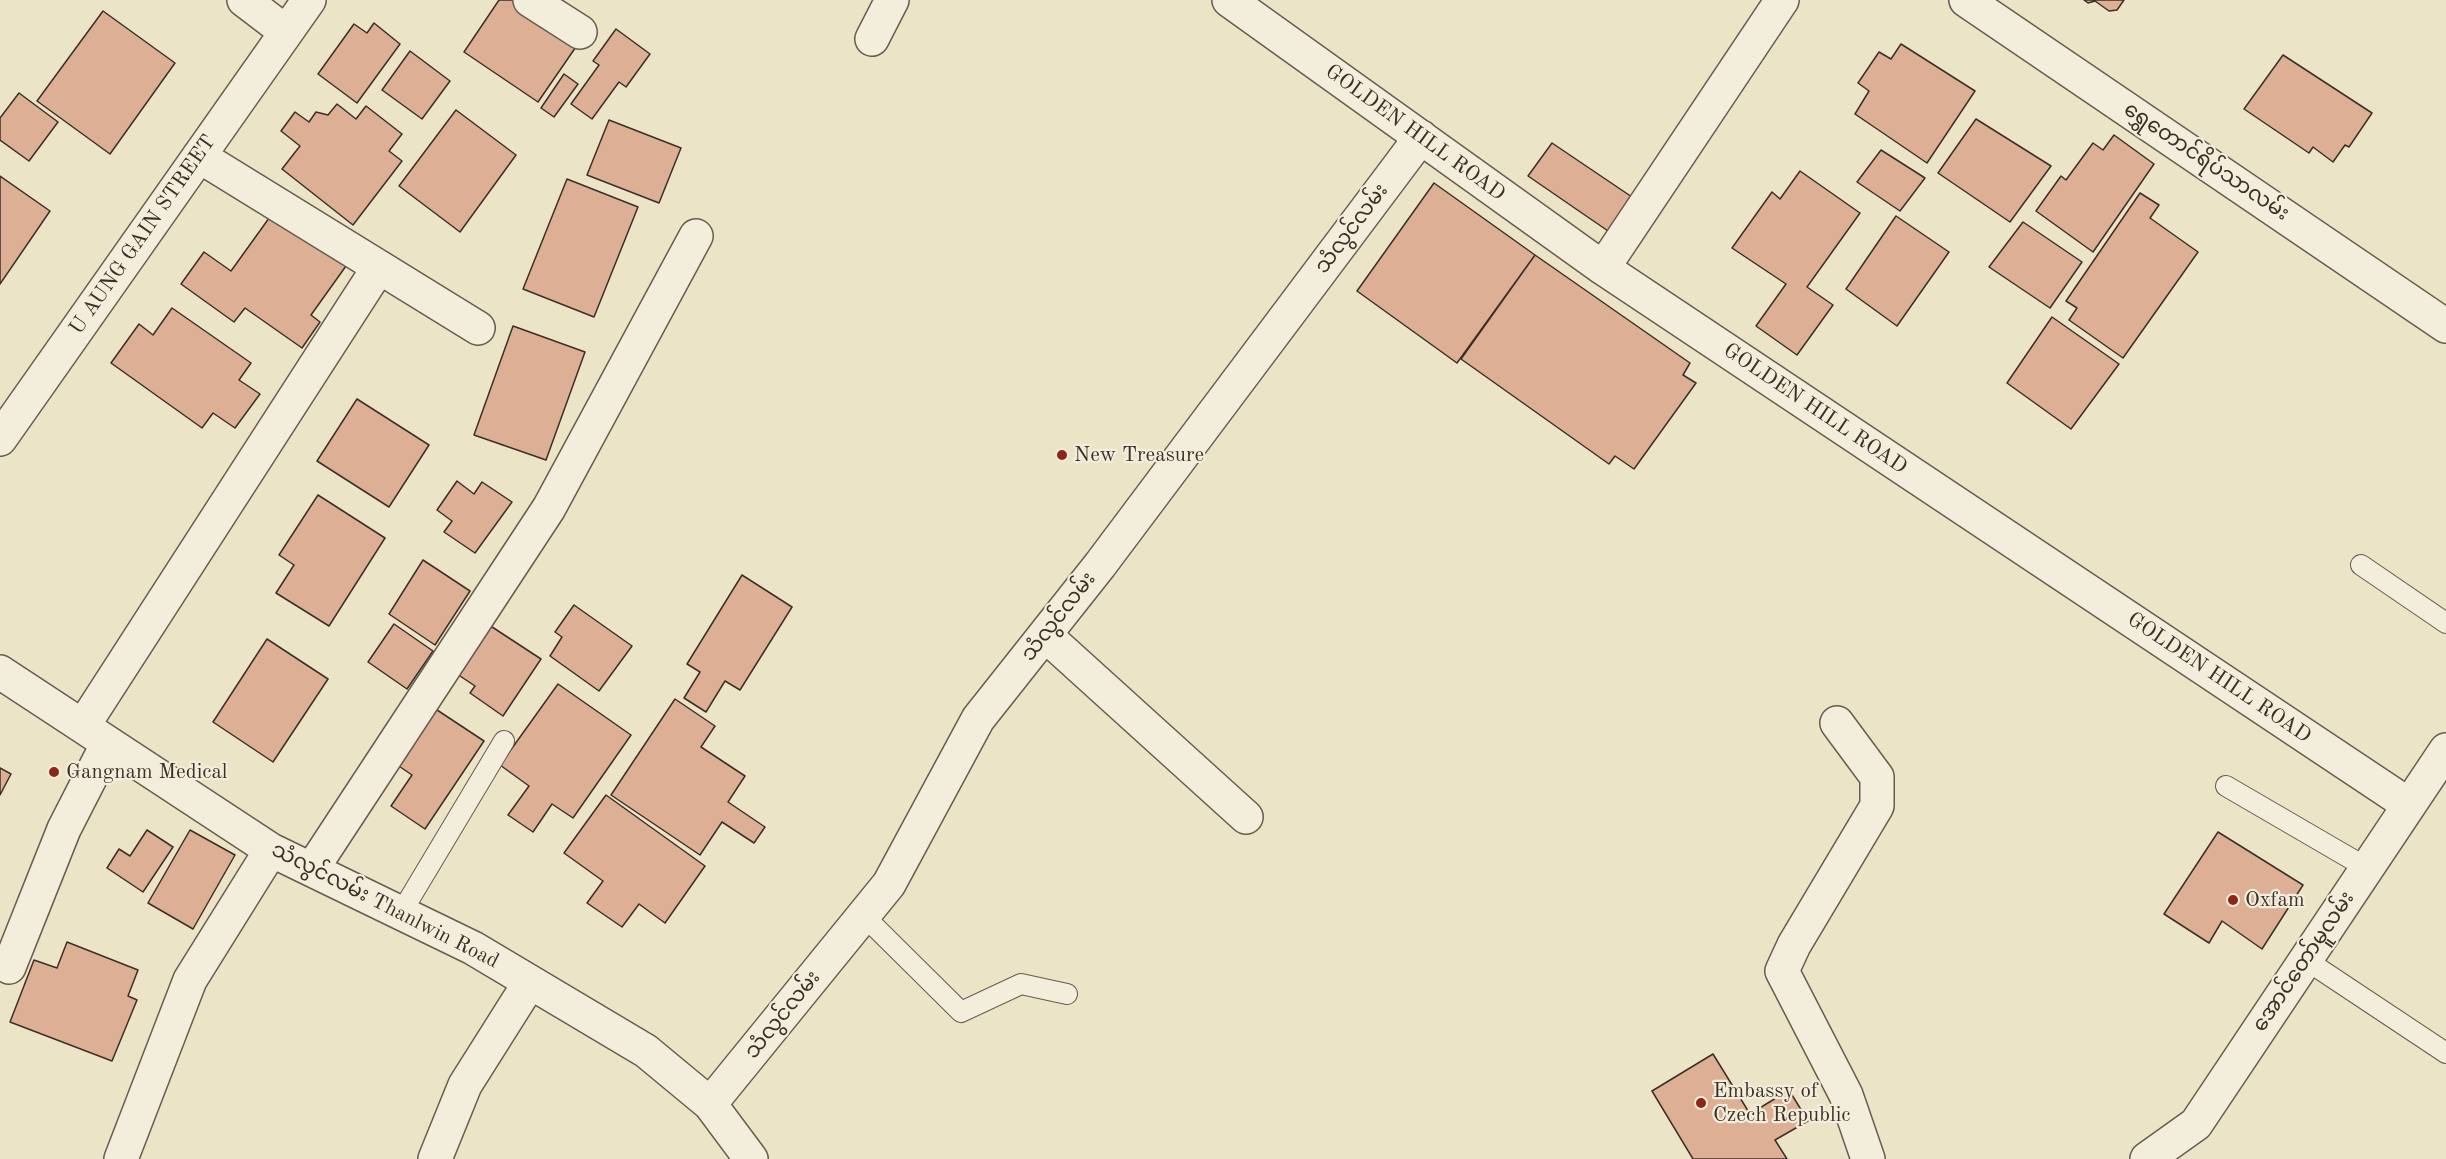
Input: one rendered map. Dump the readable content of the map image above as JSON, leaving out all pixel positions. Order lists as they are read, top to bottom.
{
  "streets": {
    "street": [
      "GOLDEN HILL ROAD",
      "ရွှေတောင်ရိပ်သာလမ်း",
      "သံလွင်လမ်း",
      "U AUNG GAIN STREET",
      "သံလွင်လမ်း Thanlwin Road",
      "အောင်တော်မူလမ်း"
    ]
  },
  "crossings": [
    ["GOLDEN HILL ROAD", "သံလွင်လမ်း"],
    ["GOLDEN HILL ROAD", "အောင်တော်မူလမ်း"],
    ["သံလွင်လမ်း", "သံလွင်လမ်း Thanlwin Road"]
  ],
  "places": [
    "New Treasure",
    "Gangnam Medical",
    "Oxfam",
    "Embassy of Czech Republic"
  ]
}
